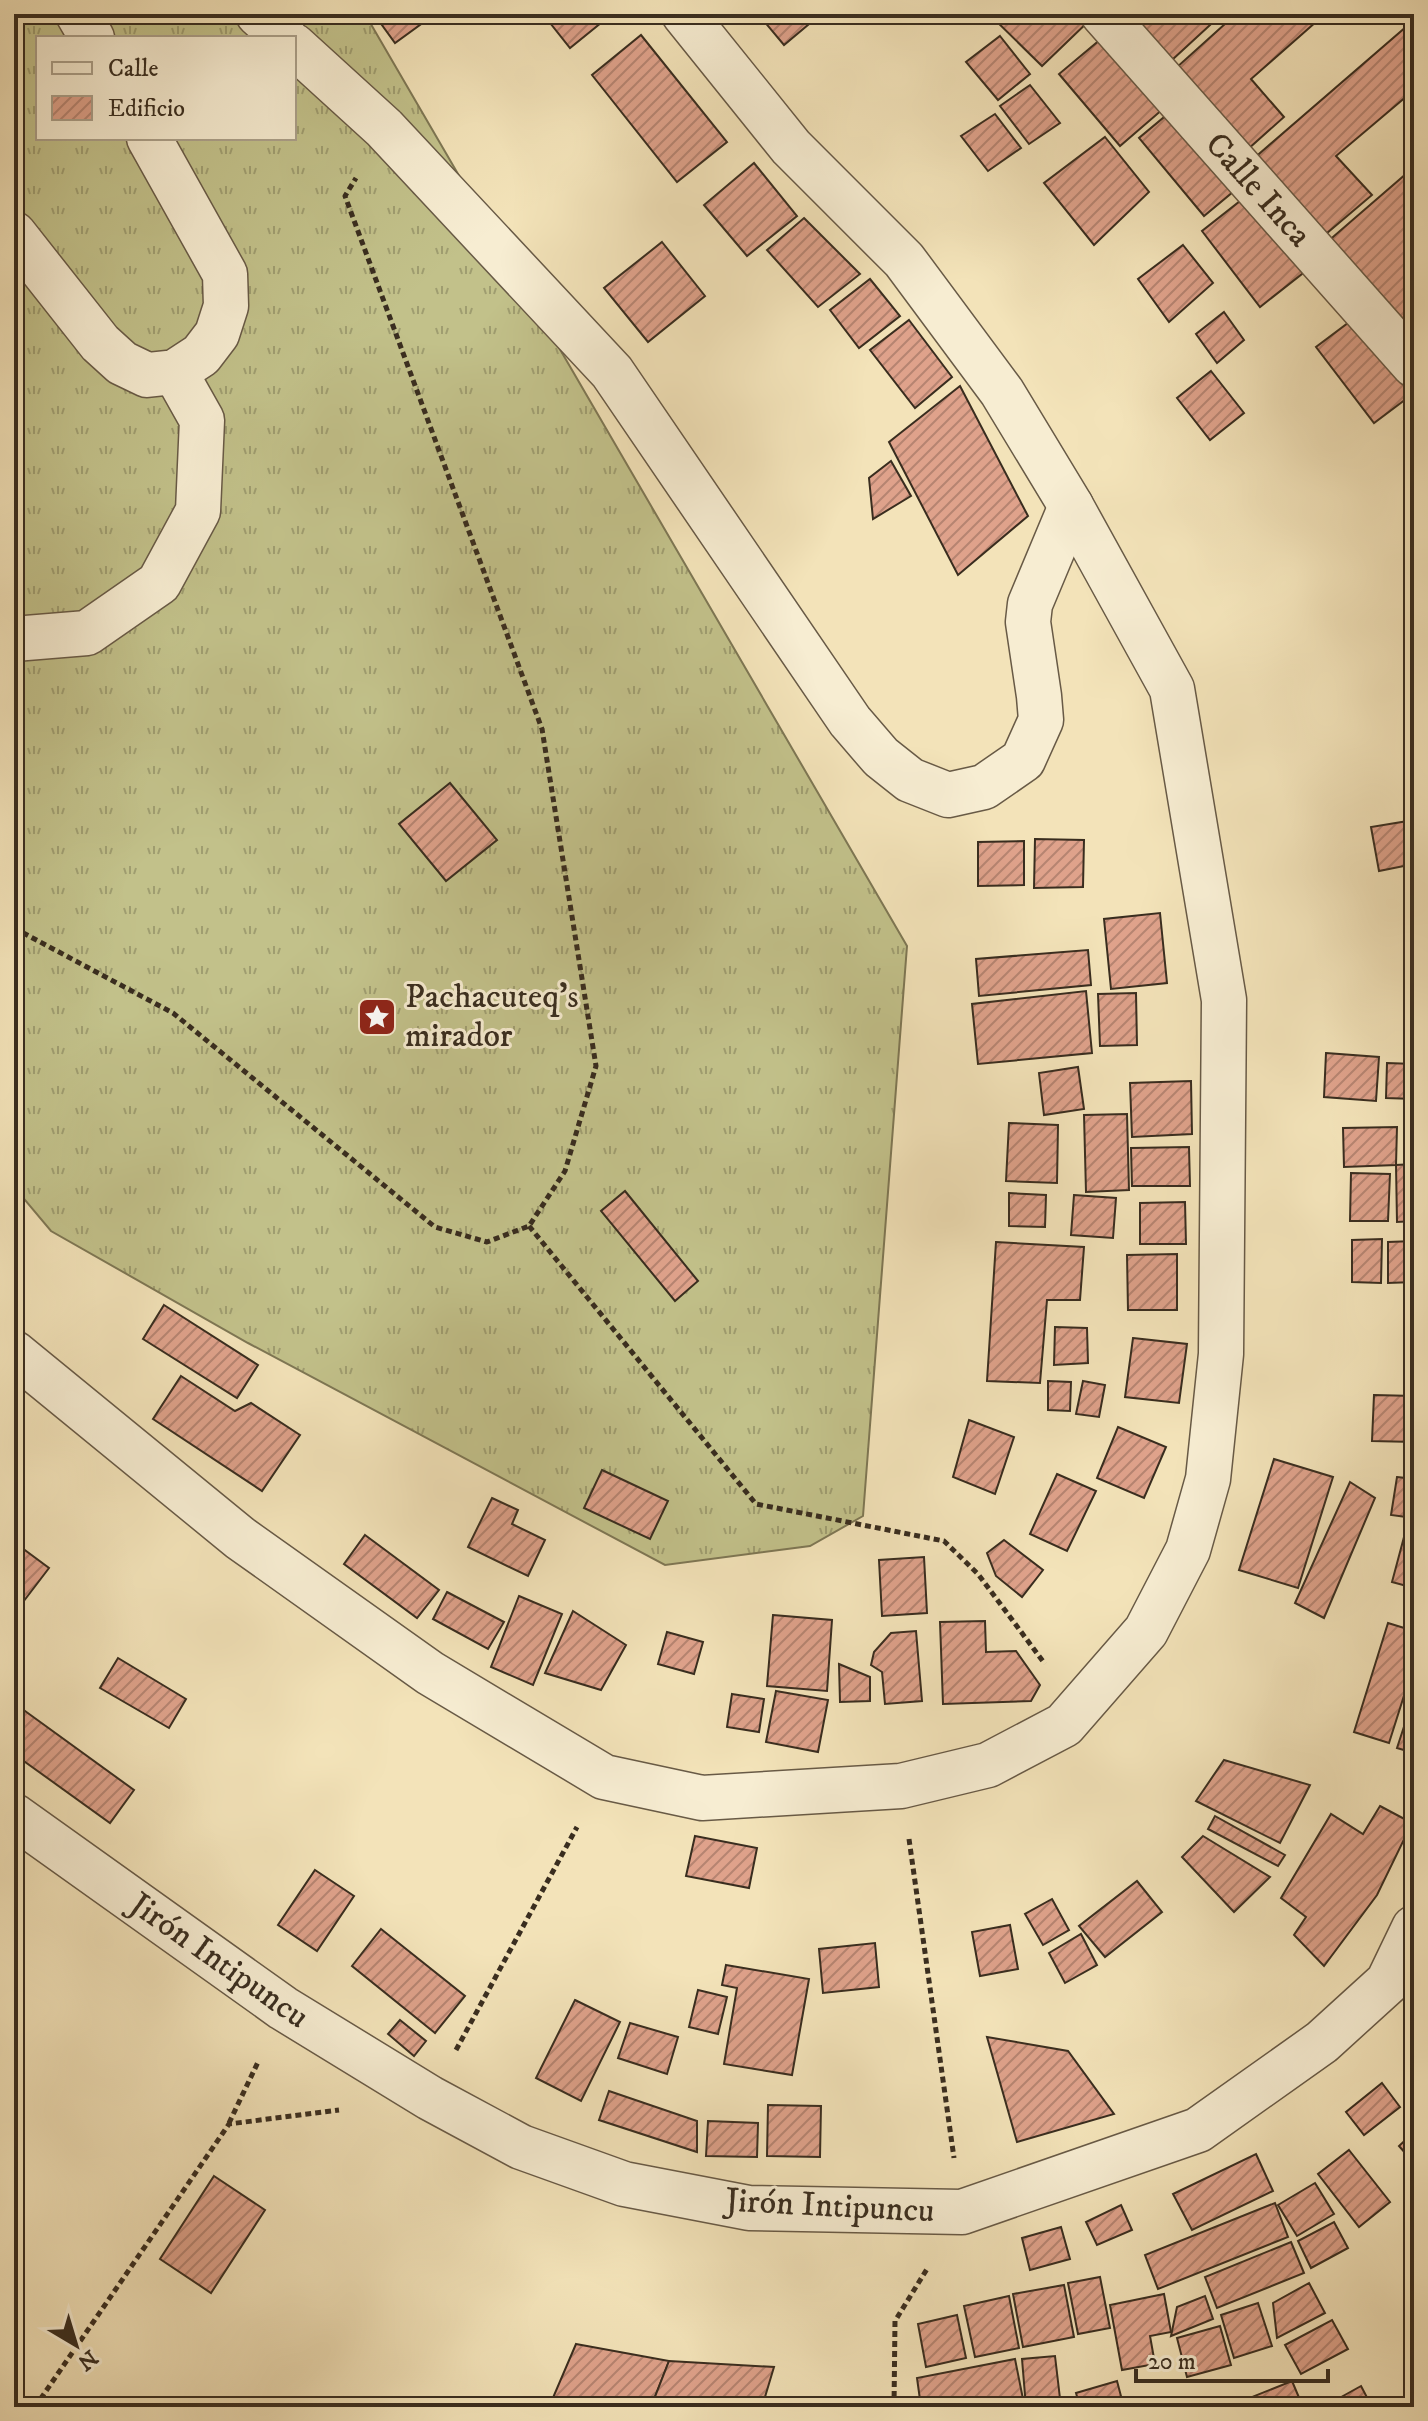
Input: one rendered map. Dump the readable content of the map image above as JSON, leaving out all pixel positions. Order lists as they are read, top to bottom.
{
  "streets": {
    "street": ["Calle Inca", "Jirón Intipuncu"]
  },
  "places": {
    "place": ["Pachacuteq's mirador"]
  },
  "legend": ["Calle", "Edificio"],
  "scale_bar": "20 m",
  "north": "bottom right"
}
